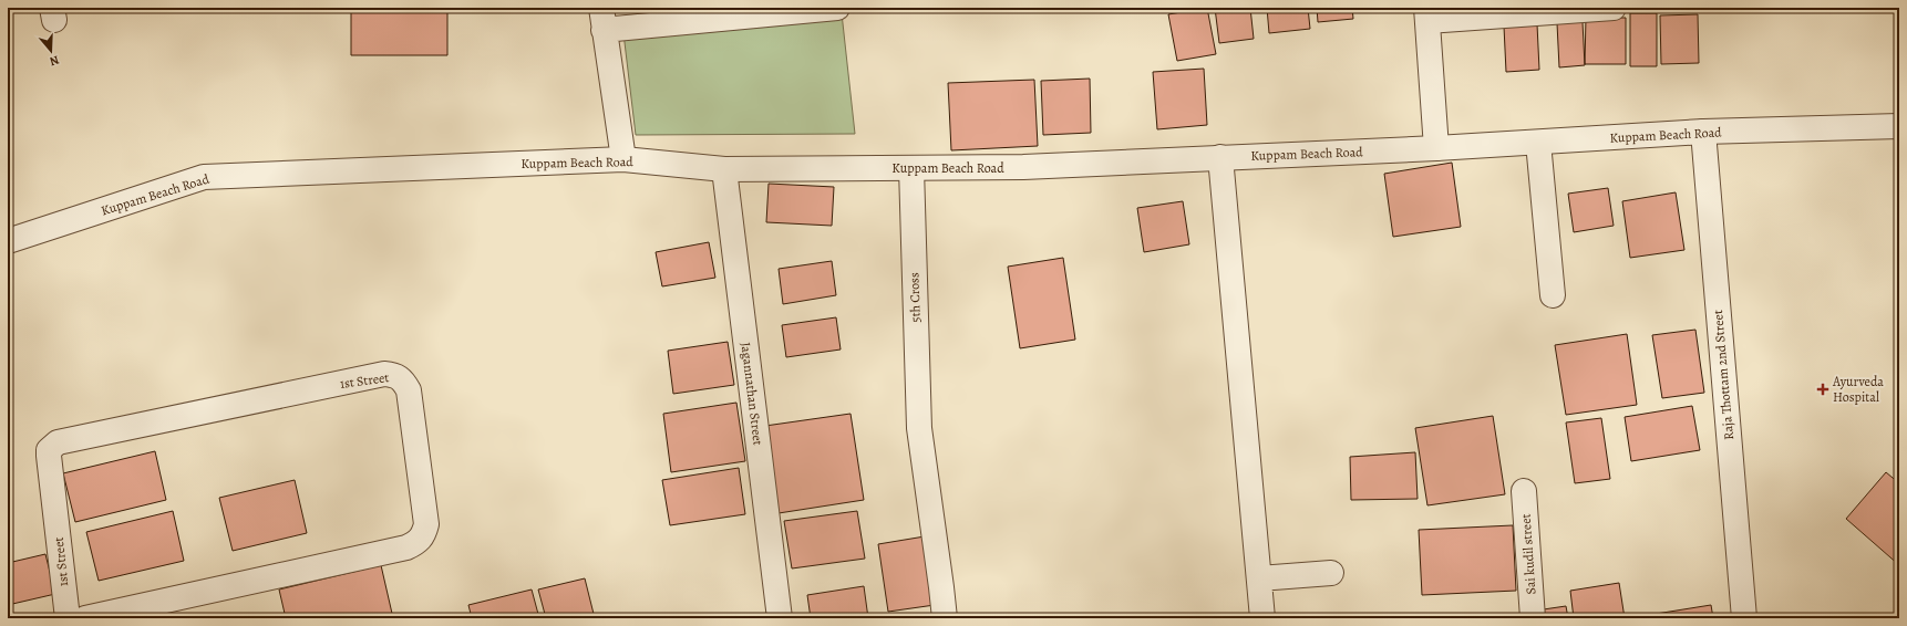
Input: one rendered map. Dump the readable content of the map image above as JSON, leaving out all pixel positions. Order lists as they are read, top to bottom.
{
  "streets": {
    "street": [
      "Kuppam Beach Road",
      "5th Cross",
      "Raja Thottam 2nd Street",
      "1st Street",
      "Jagannathan Street",
      "Sai kudil street"
    ]
  },
  "crossings": [
    ["Kuppam Beach Road", "5th Cross"],
    ["Kuppam Beach Road", "Raja Thottam 2nd Street"],
    ["Kuppam Beach Road", "Jagannathan Street"]
  ],
  "places": {
    "health": ["Ayurveda Hospital"]
  },
  "north": "bottom"
}
